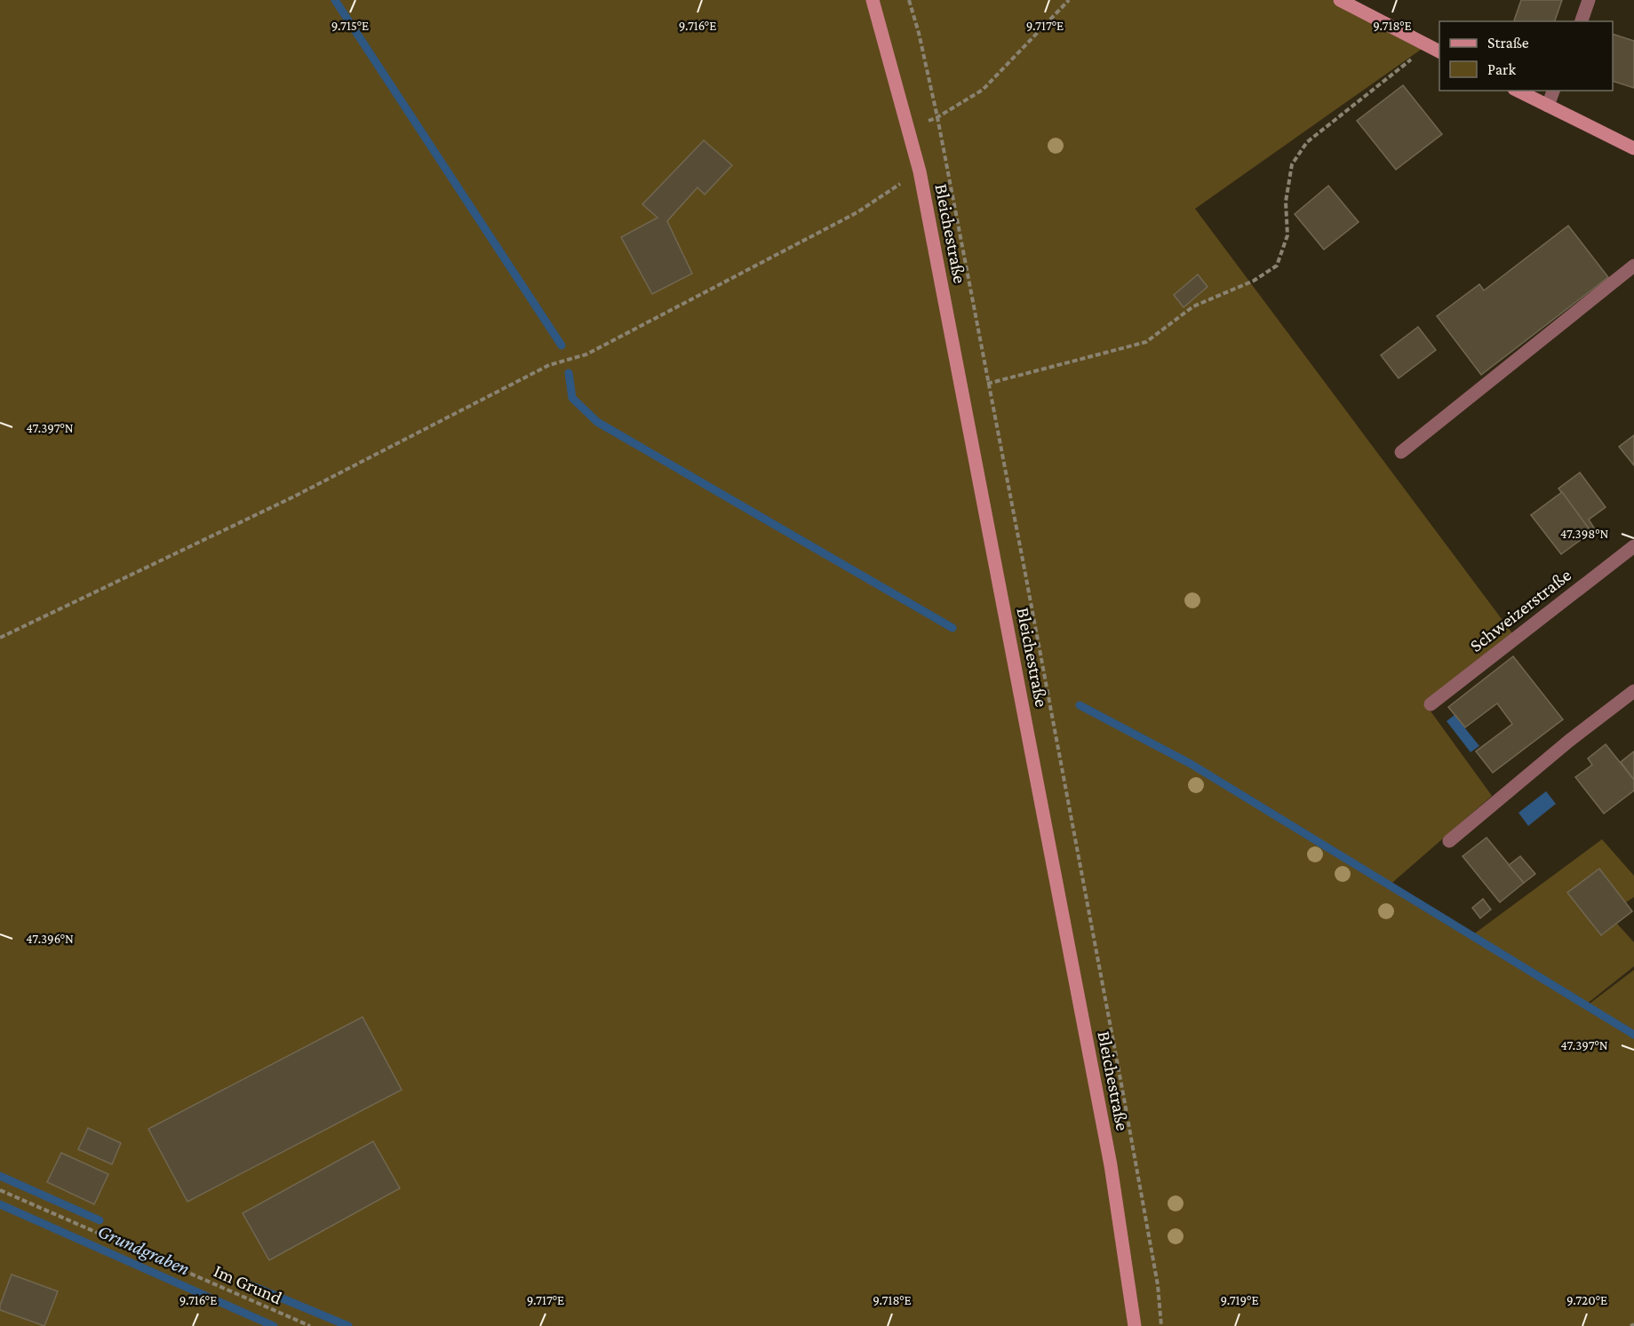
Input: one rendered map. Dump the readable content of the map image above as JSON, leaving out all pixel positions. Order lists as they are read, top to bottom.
{
  "streets": {
    "main road": ["Bleichestraße"],
    "lane": ["Schweizerstraße"],
    "path": ["Im Grund"]
  },
  "water": ["Grundgraben"],
  "legend": ["Straße", "Park"],
  "coordinates": [
    "9.715°E",
    "9.716°E",
    "9.717°E",
    "9.718°E",
    "47.397°N",
    "47.398°N",
    "47.396°N",
    "9.719°E",
    "9.720°E"
  ]
}
